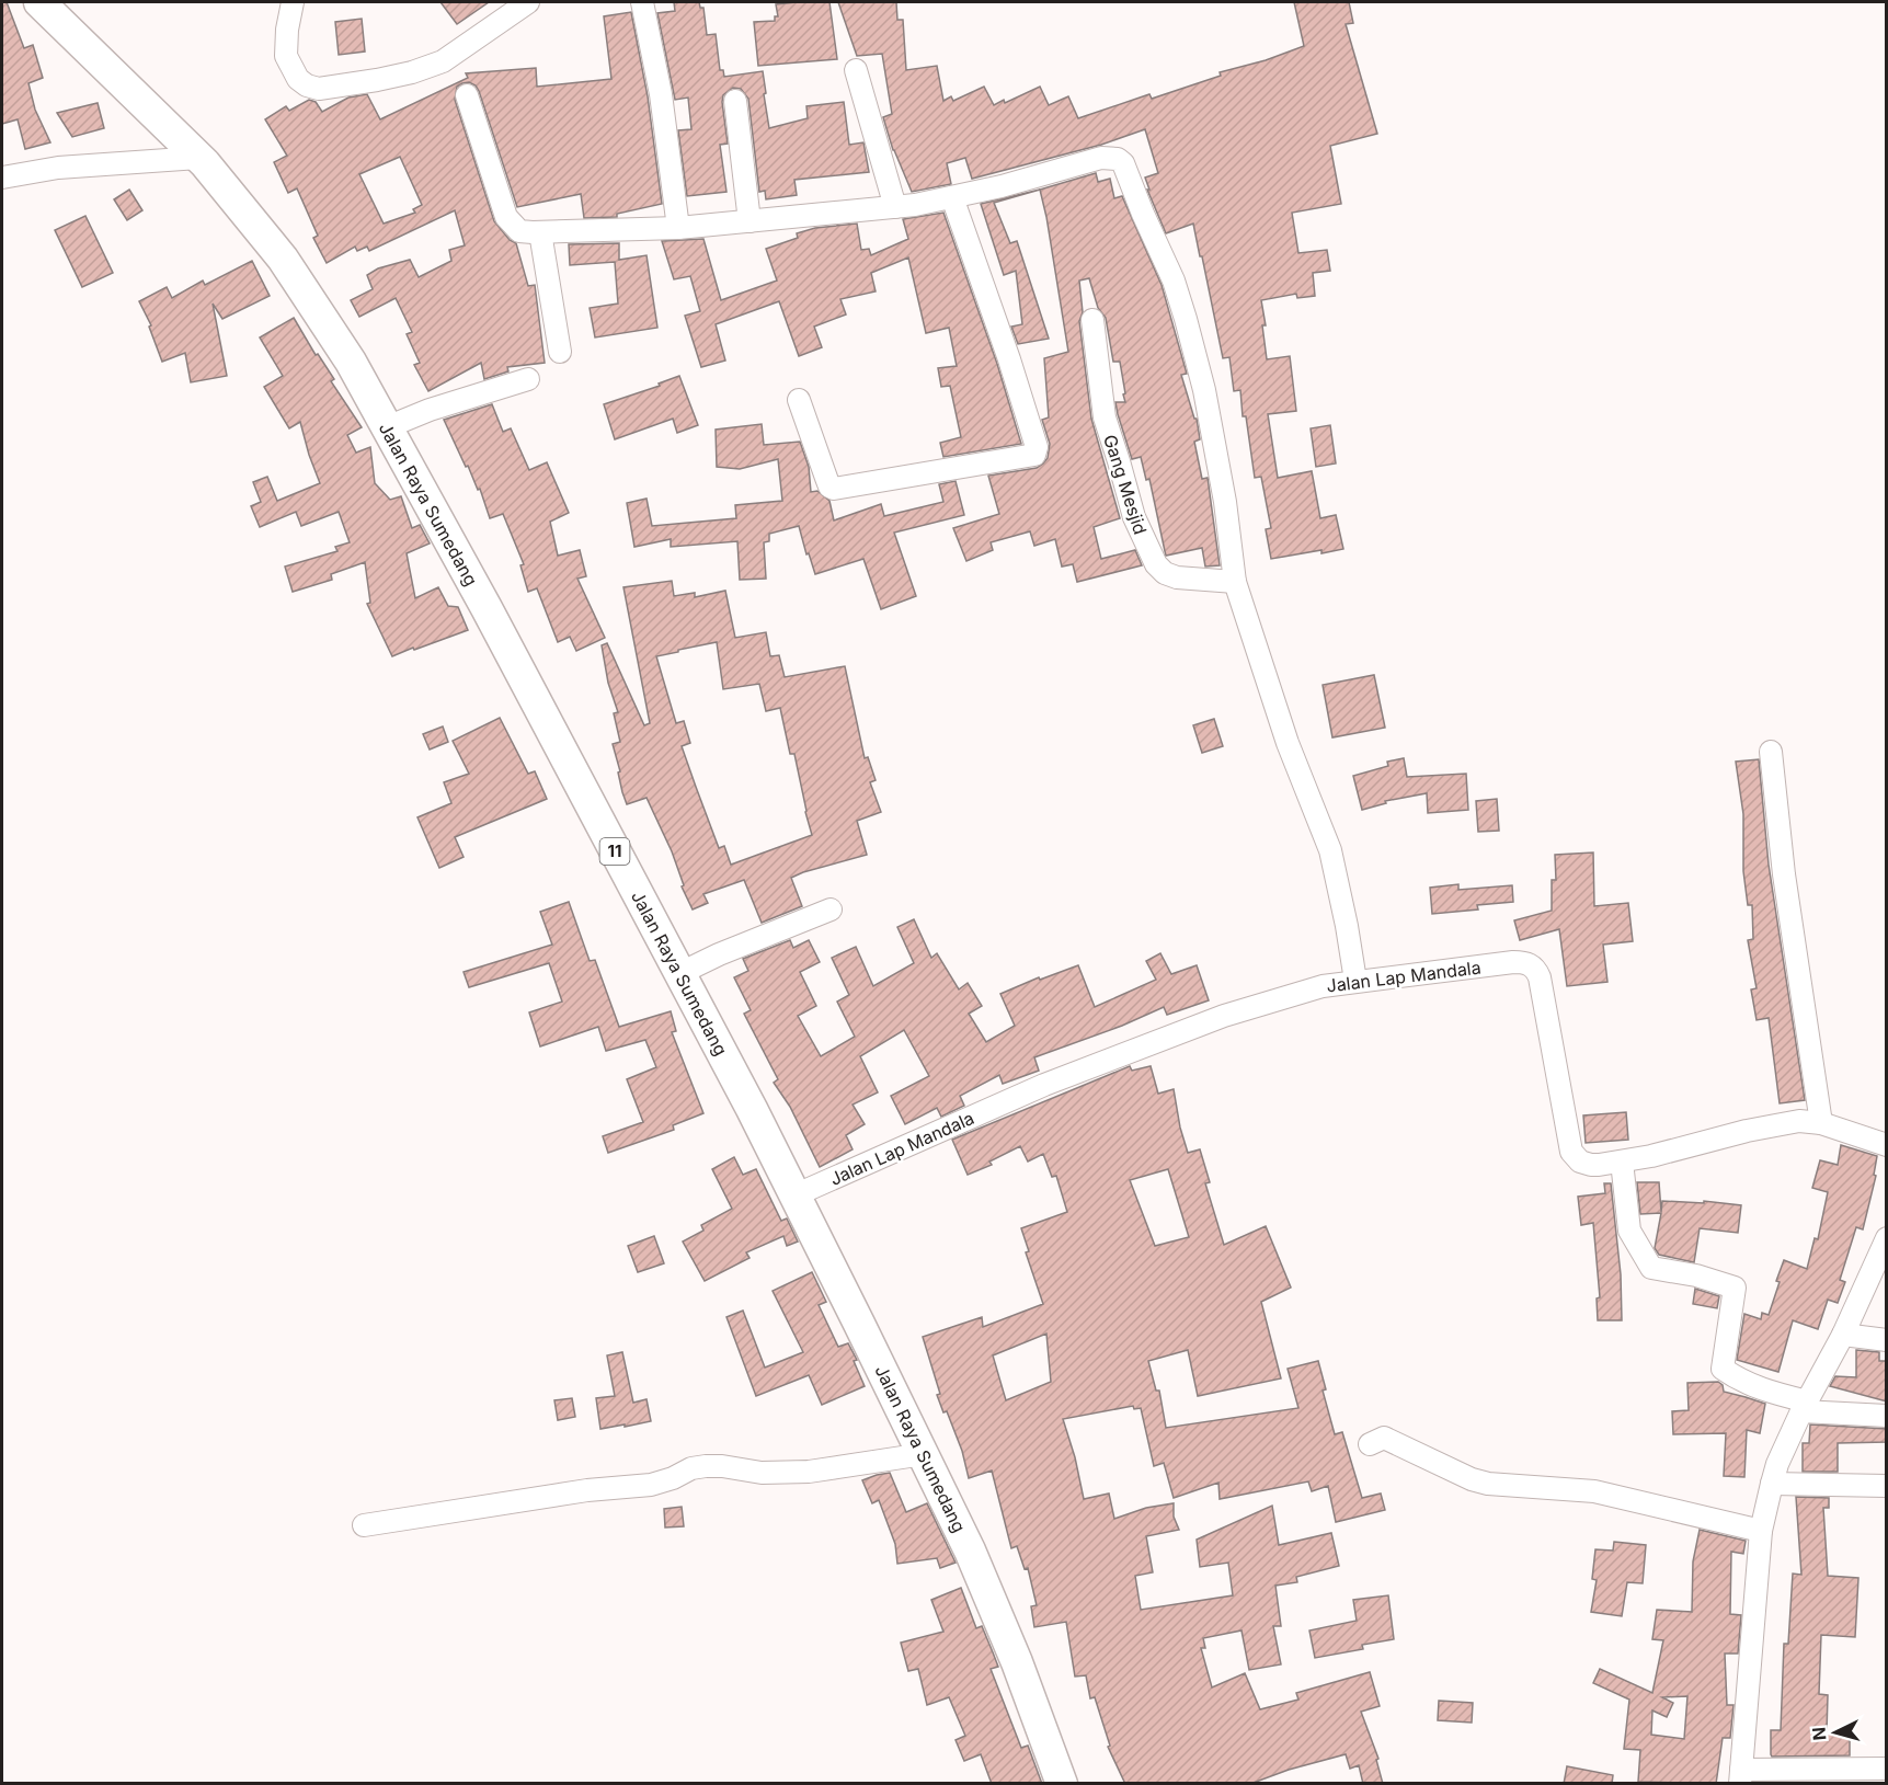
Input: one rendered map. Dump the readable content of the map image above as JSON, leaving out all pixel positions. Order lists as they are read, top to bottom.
{
  "streets": {
    "highway": ["Jalan Raya Sumedang", "11"],
    "street": ["Gang Mesjid", "Jalan Lap Mandala"]
  },
  "crossings": [
    ["Jalan Raya Sumedang", "Jalan Lap Mandala"]
  ],
  "north": "left"
}
